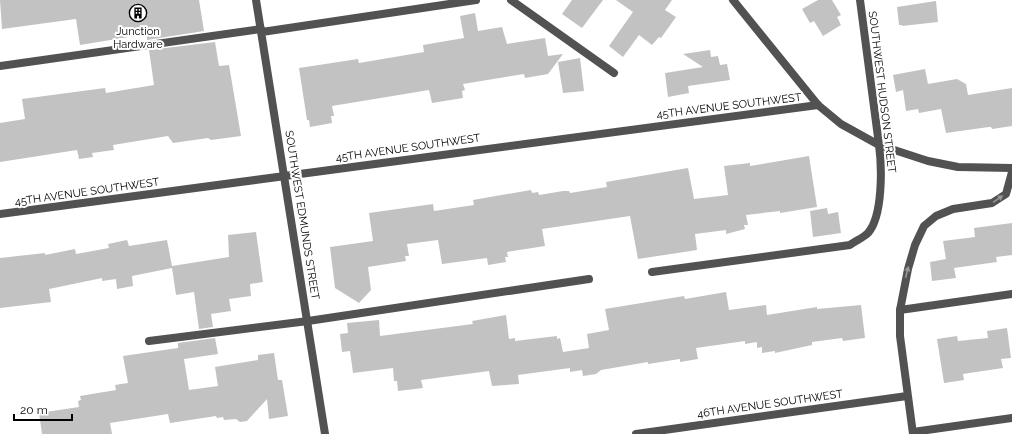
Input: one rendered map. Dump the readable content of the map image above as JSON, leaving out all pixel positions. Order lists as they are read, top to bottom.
{
  "streets": {
    "street": [
      "SOUTHWEST HUDSON STREET",
      "45TH AVENUE SOUTHWEST",
      "SOUTHWEST EDMUNDS STREET",
      "46TH AVENUE SOUTHWEST"
    ]
  },
  "crossings": [
    ["45TH AVENUE SOUTHWEST", "SOUTHWEST EDMUNDS STREET"]
  ],
  "places": {
    "building": ["Junction Hardware"]
  },
  "scale_bar": "20 m"
}
